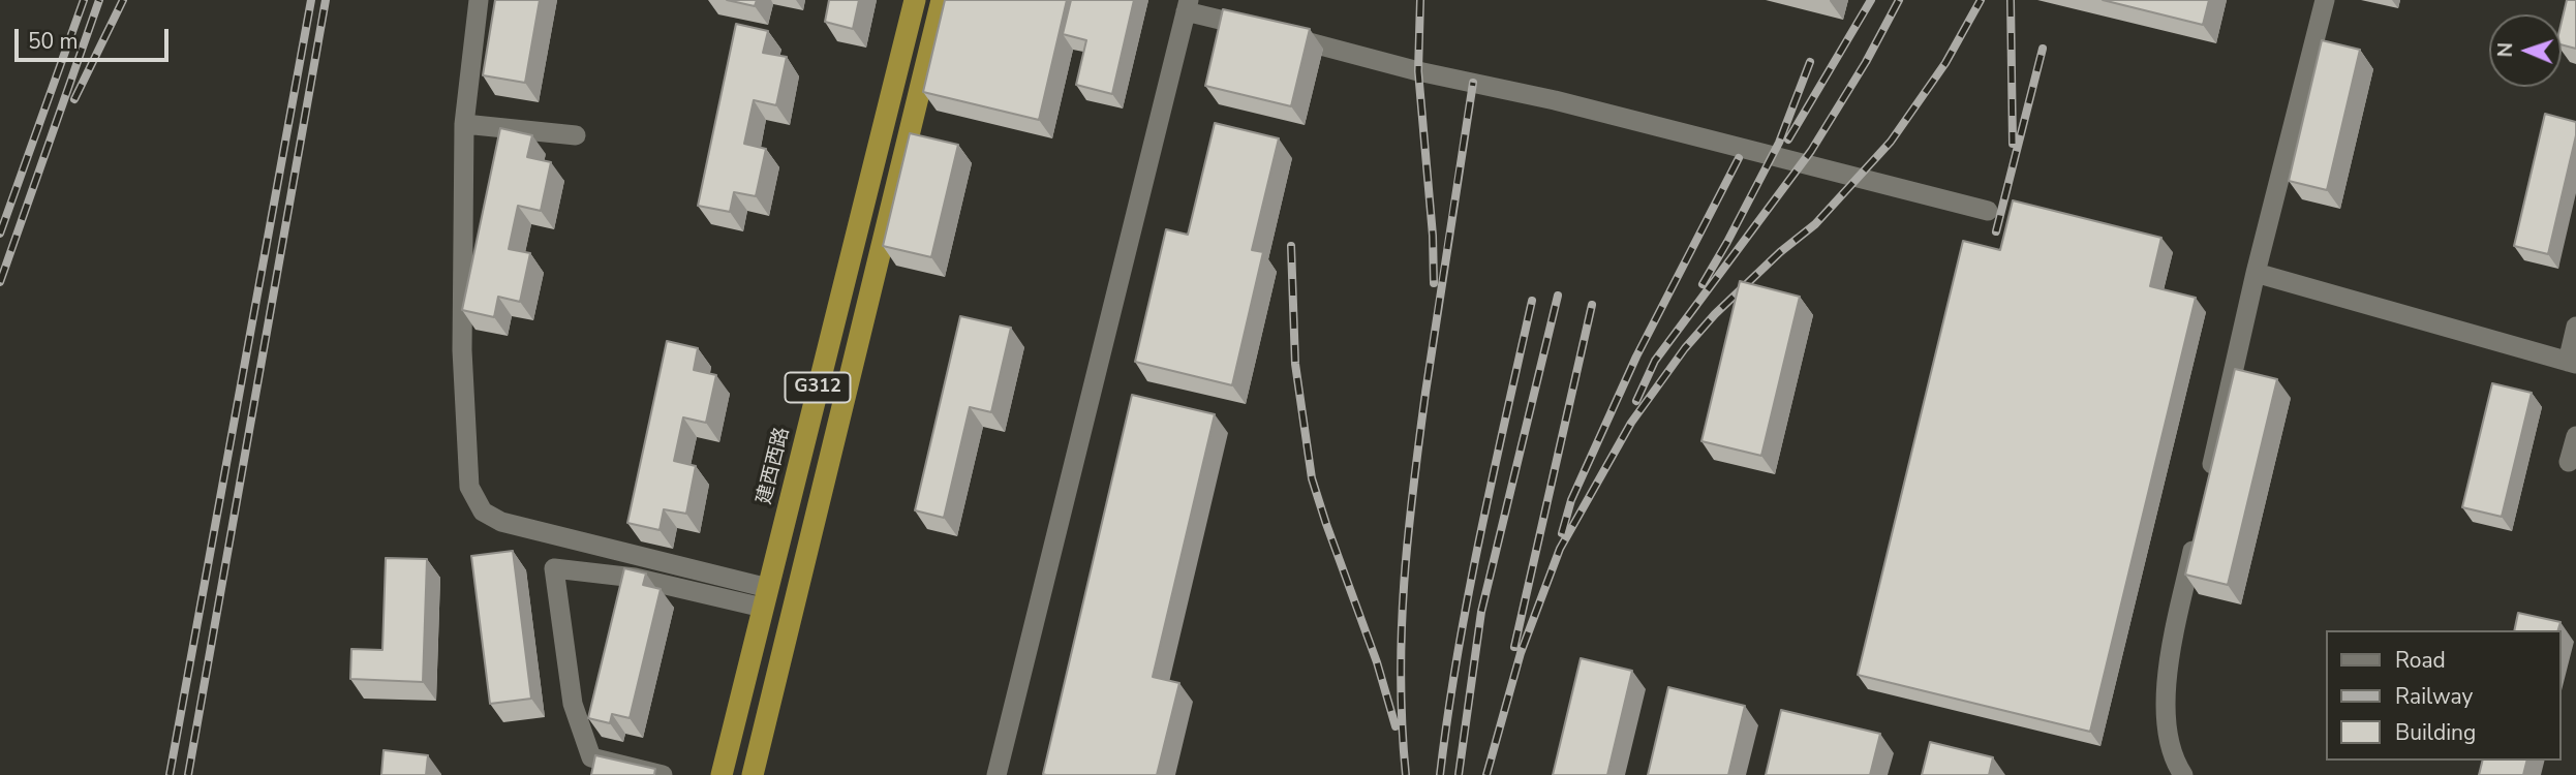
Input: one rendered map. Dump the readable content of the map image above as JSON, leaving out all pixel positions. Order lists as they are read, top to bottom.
{
  "streets": {
    "highway": ["G312", "建西西路"]
  },
  "legend": ["Road", "Railway", "Building"],
  "scale_bar": "50 m",
  "north": "left"
}
